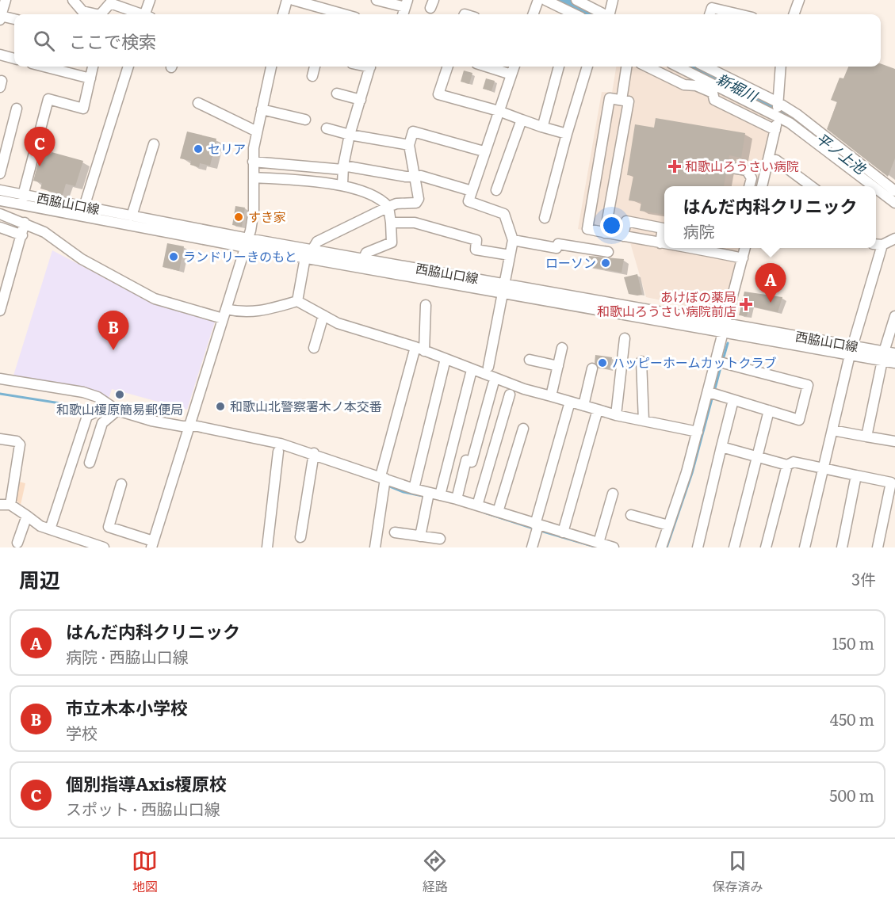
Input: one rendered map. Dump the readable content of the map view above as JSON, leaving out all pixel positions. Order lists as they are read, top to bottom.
{
  "streets": {
    "street": ["西脇山口線"]
  },
  "water": ["新堀川", "平ノ上池"],
  "places": {
    "other": [
      "セリア",
      "すき家",
      "ランドリーきのもと",
      "ローソン",
      "ハッピーホームカットクラブ",
      "和歌山榎原簡易郵便局",
      "和歌山北警察署木ノ本交番"
    ],
    "health": ["和歌山ろうさい病院", "あけぼの薬局 和歌山ろうさい病院前店"]
  },
  "page": {
    "search": "ここで検索",
    "pins": ["C", "A", "B"],
    "popup": ["はんだ内科クリニック", "病院"],
    "heading": ["周辺", "3件"],
    "list": [
      {
        "mark": "A",
        "name": "はんだ内科クリニック",
        "note": "病院 · 西脇山口線",
        "value": "150 m"
      },
      {
        "mark": "B",
        "name": "市立木本小学校",
        "note": "学校",
        "value": "450 m"
      },
      {
        "mark": "C",
        "name": "個別指導Axis榎原校",
        "note": "スポット · 西脇山口線",
        "value": "500 m"
      }
    ],
    "nav": ["地図", "経路", "保存済み"]
  }
}
